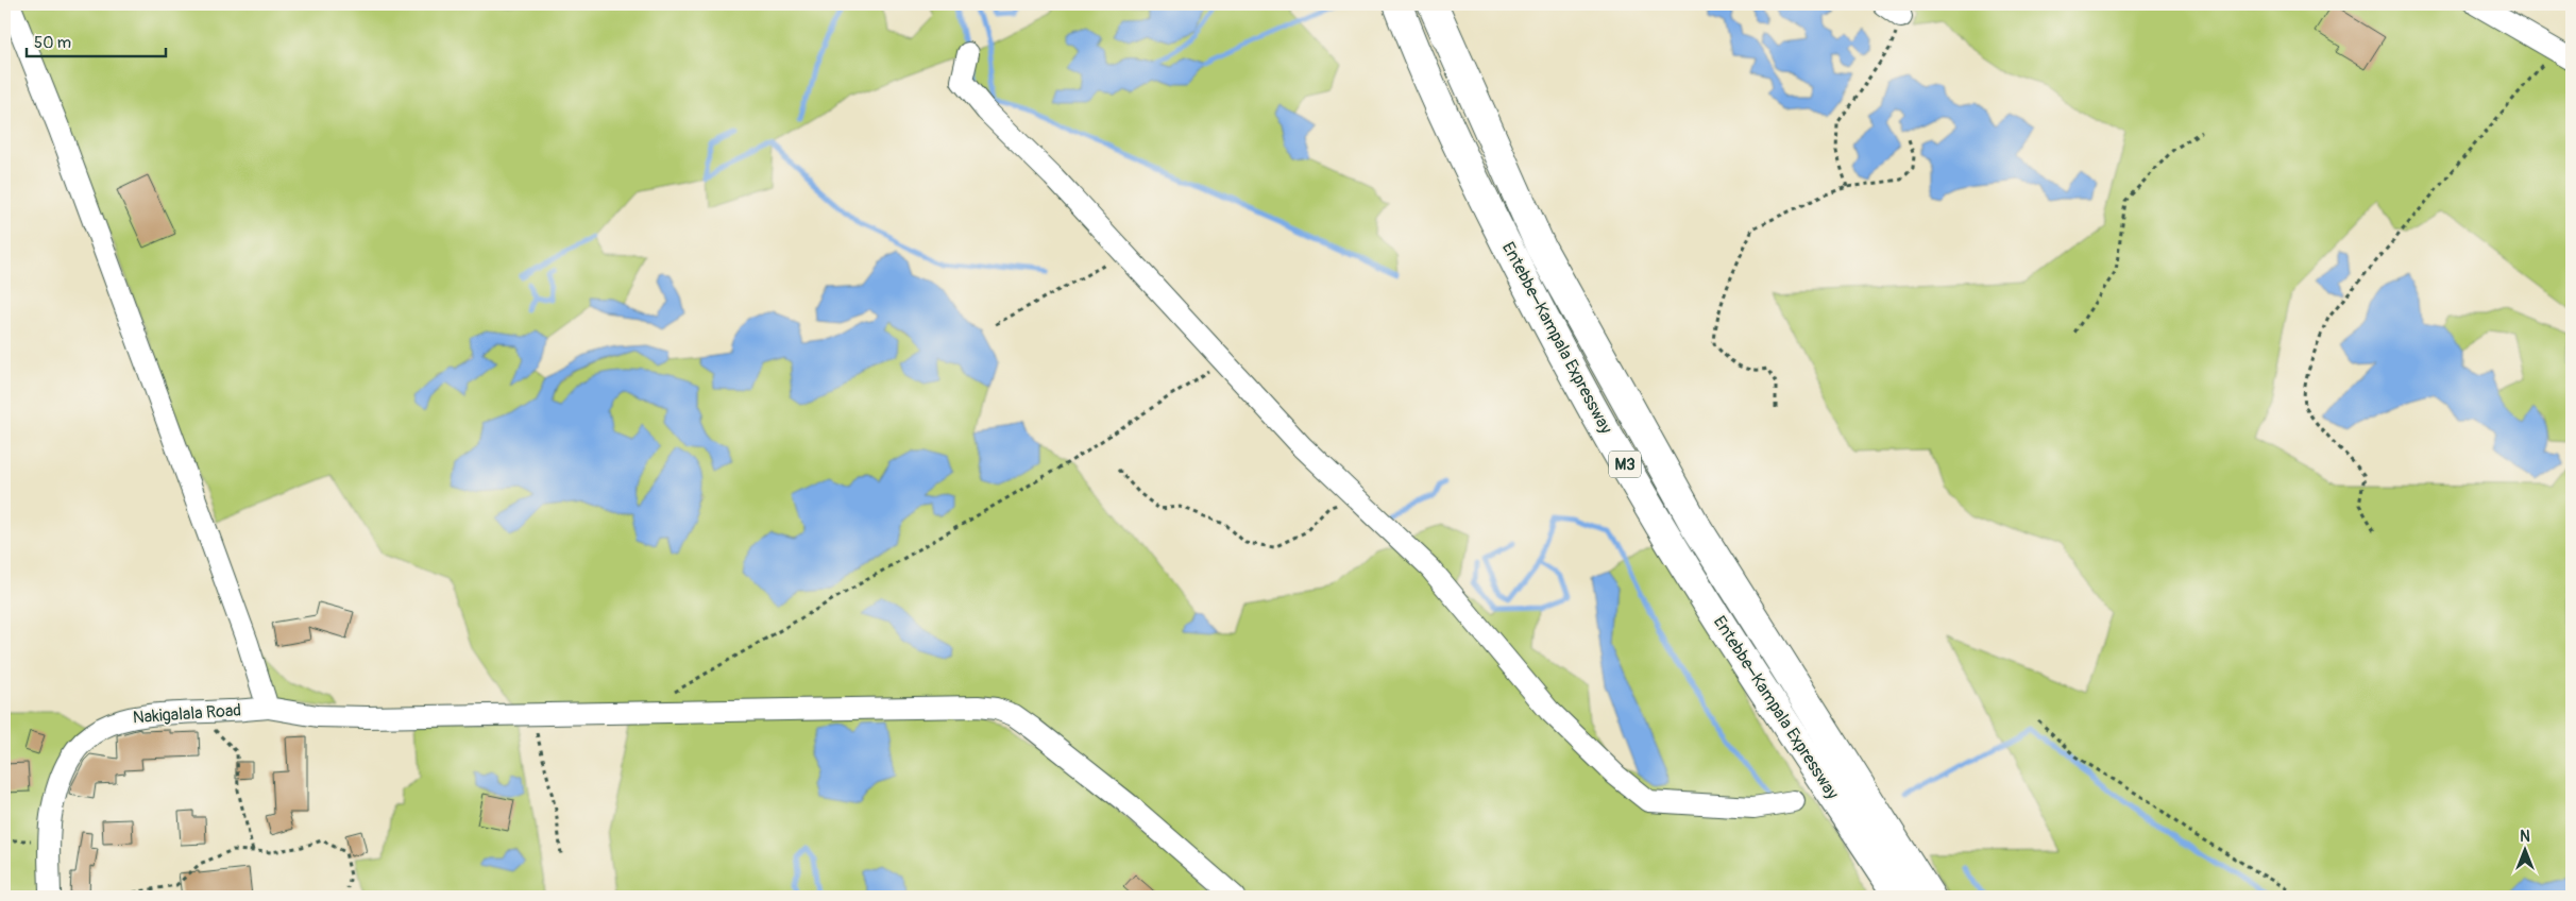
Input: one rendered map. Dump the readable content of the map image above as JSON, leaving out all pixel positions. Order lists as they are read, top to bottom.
{
  "streets": {
    "highway": ["Entebbe–Kampala Expressway", "M3"],
    "street": ["Nakigalala Road"]
  },
  "scale_bar": "50 m",
  "north": "top"
}
